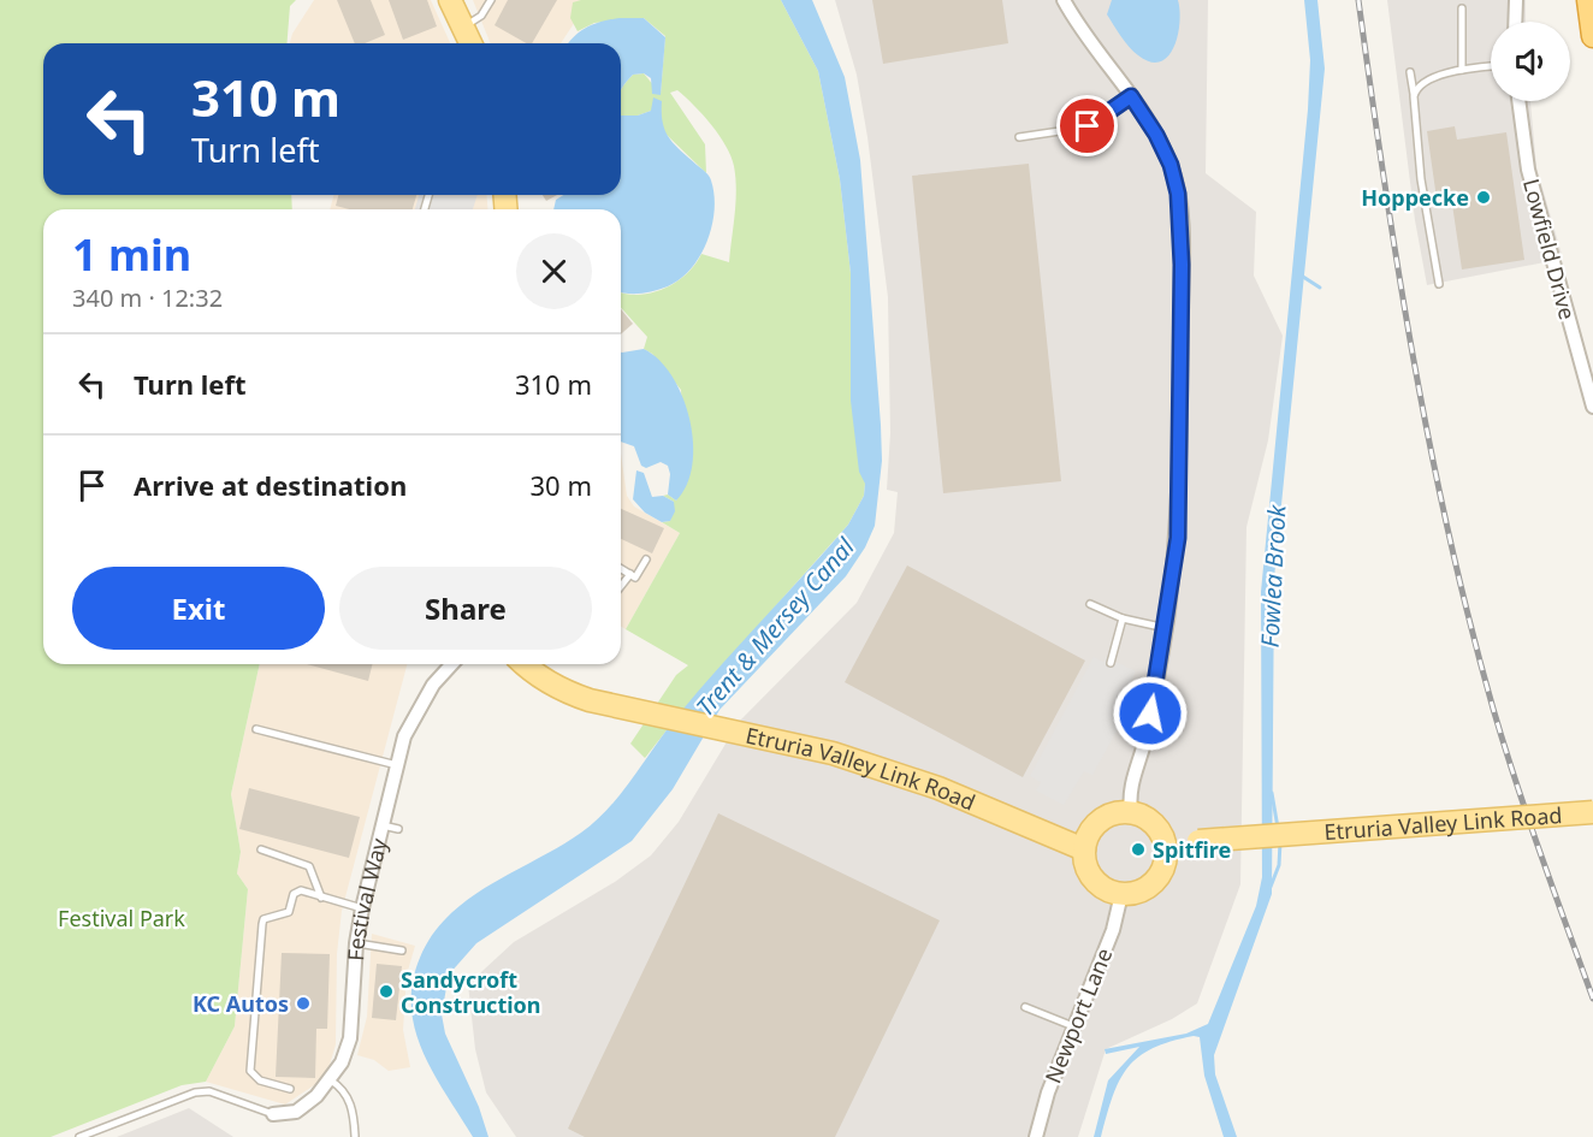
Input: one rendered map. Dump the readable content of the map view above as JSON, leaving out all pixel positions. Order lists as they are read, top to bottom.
{
  "streets": {
    "main road": ["Etruria Valley Link Road"],
    "street": ["Lowfield Drive", "Festival Way", "Newport Lane"]
  },
  "crossings": [
    ["Etruria Valley Link Road", "Newport Lane"]
  ],
  "water": ["Fowlea Brook", "Trent & Mersey Canal"],
  "parks": ["Festival Park"],
  "places": [
    "Hoppecke",
    "Spitfire",
    "Sandycroft Construction",
    "KC Autos"
  ],
  "page": {
    "turn": ["310 m", "Turn left"],
    "heading": ["1 min", "340 m · 12:32"],
    "list": [
      {
        "name": "Turn left",
        "value": "310 m"
      },
      {
        "name": "Arrive at destination",
        "value": "30 m"
      }
    ],
    "buttons": ["Exit", "Share"]
  }
}
